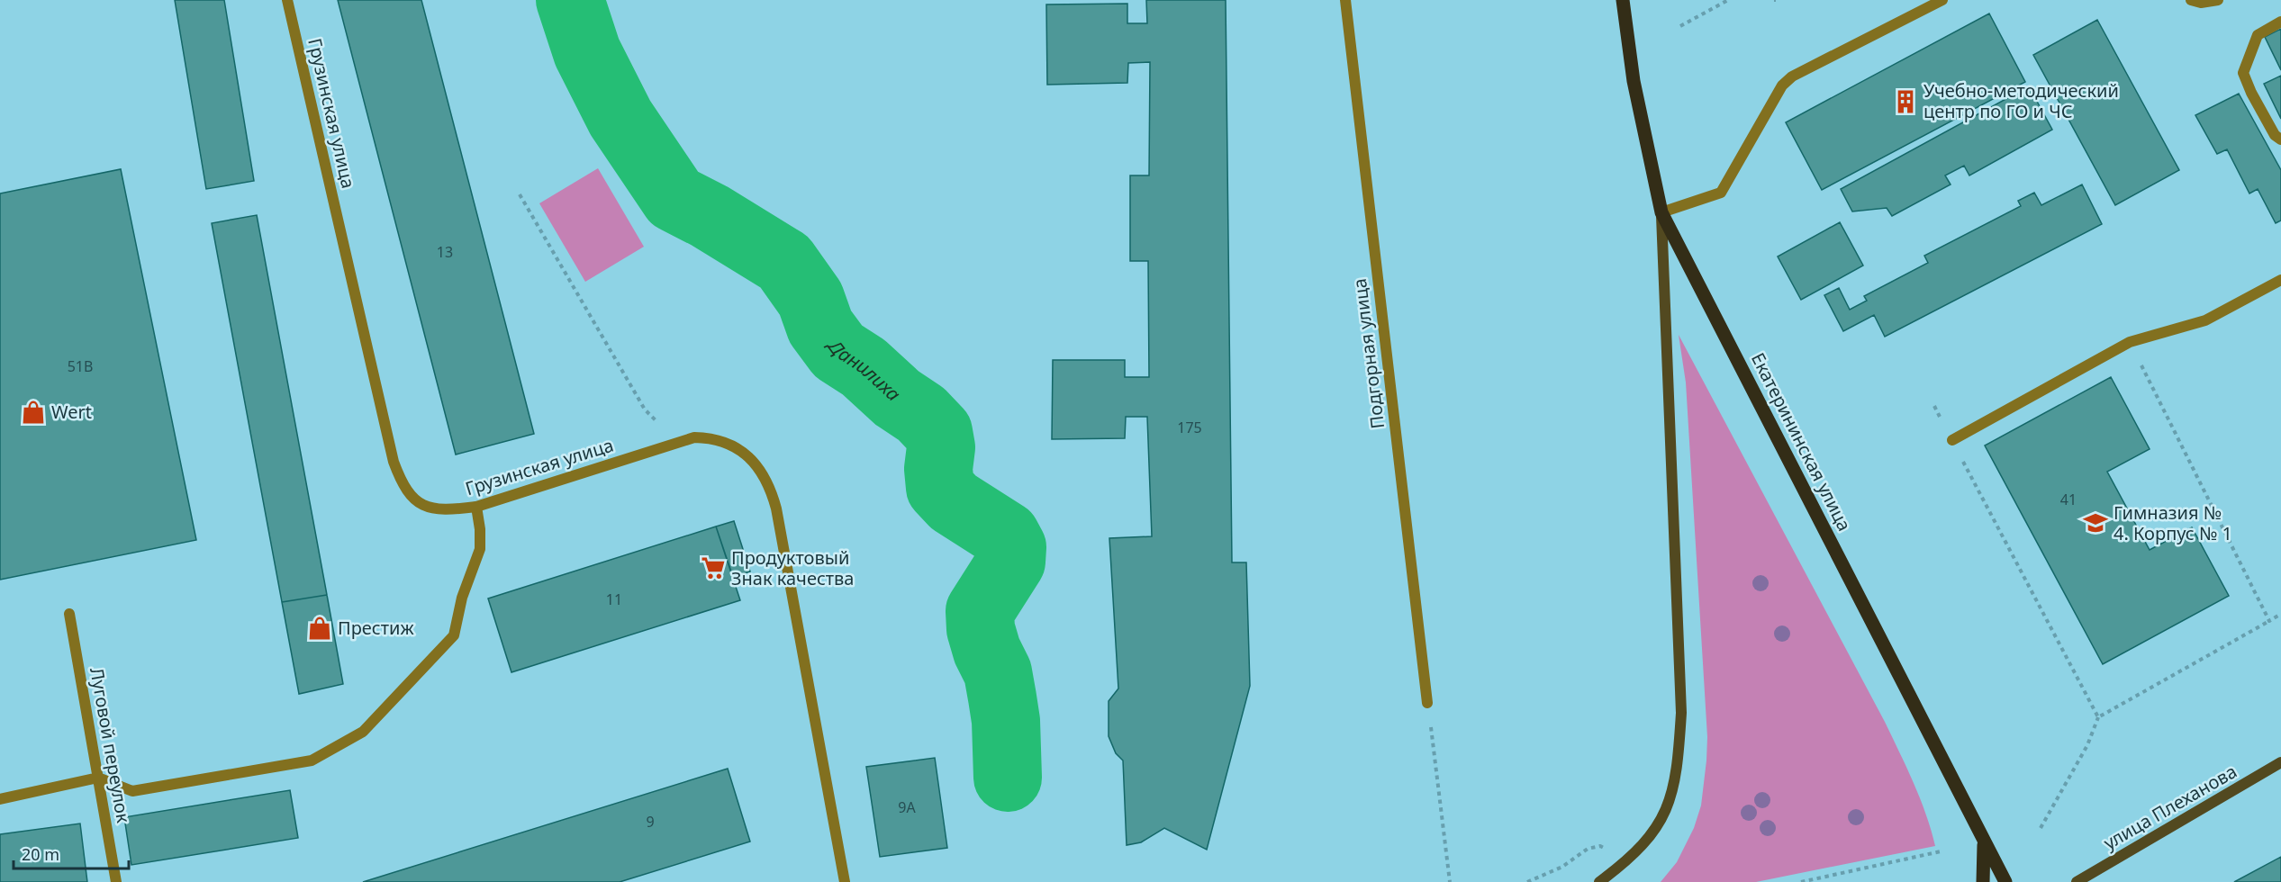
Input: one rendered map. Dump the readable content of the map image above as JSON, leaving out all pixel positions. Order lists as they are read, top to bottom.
{
  "streets": {
    "main road": ["Екатерининская улица", "улица Плеханова"],
    "street": ["Грузинская улица", "Подгорная улица", "Луговой переулок"]
  },
  "water": ["Данилиха"],
  "places": {
    "building": ["Учебно-методический центр по ГО и ЧС"],
    "shop": ["Wert", "Престиж"],
    "school or university": ["Гимназия № 4. Корпус № 1"],
    "supermarket": ["Продуктовый Знак качества"]
  },
  "house_numbers": [
    "13",
    "51В",
    "175",
    "41",
    "11",
    "9А",
    "9"
  ],
  "scale_bar": "20 m"
}
